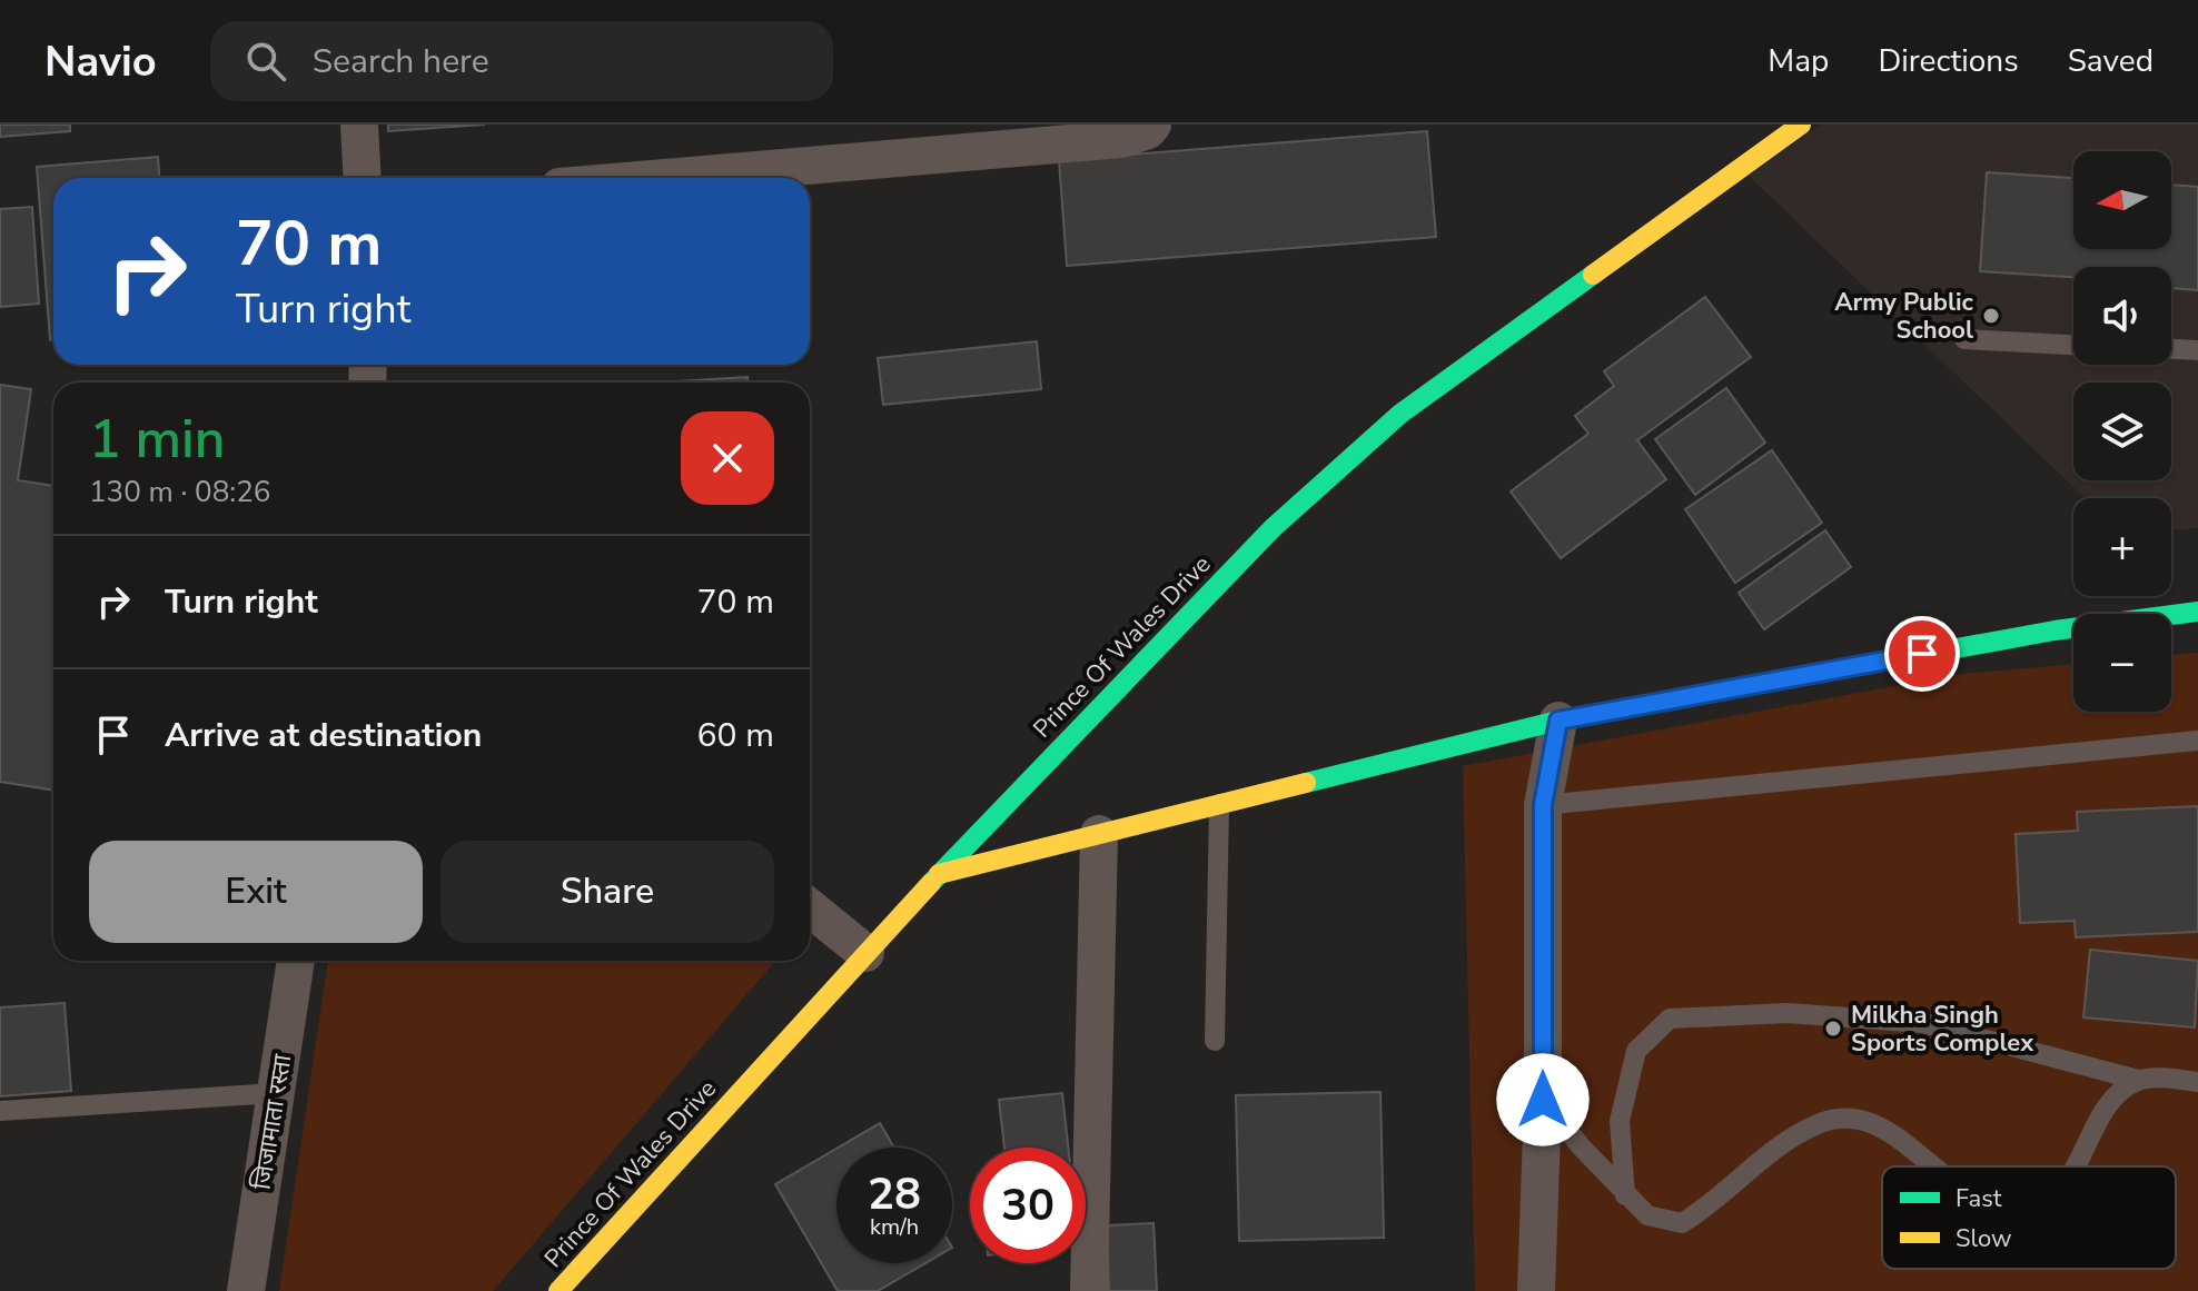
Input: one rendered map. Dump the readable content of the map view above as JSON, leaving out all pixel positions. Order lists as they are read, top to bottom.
{
  "streets": {
    "main road": ["Prince Of Wales Drive"],
    "street": ["जिजामाता रस्ता"]
  },
  "places": ["Army Public School", "Milkha Singh Sports Complex"],
  "legend": ["Fast", "Slow"],
  "north": "left",
  "page": {
    "header": "Navio",
    "search": "Search here",
    "nav": ["Map", "Directions", "Saved"],
    "map_buttons": ["+", "−"],
    "turn": ["70 m", "Turn right"],
    "heading": ["1 min", "130 m · 08:26"],
    "list": [
      {
        "name": "Turn right",
        "value": "70 m"
      },
      {
        "name": "Arrive at destination",
        "value": "60 m"
      }
    ],
    "buttons": ["Exit", "Share"],
    "speed": "28 km/h",
    "limit": "30"
  }
}
